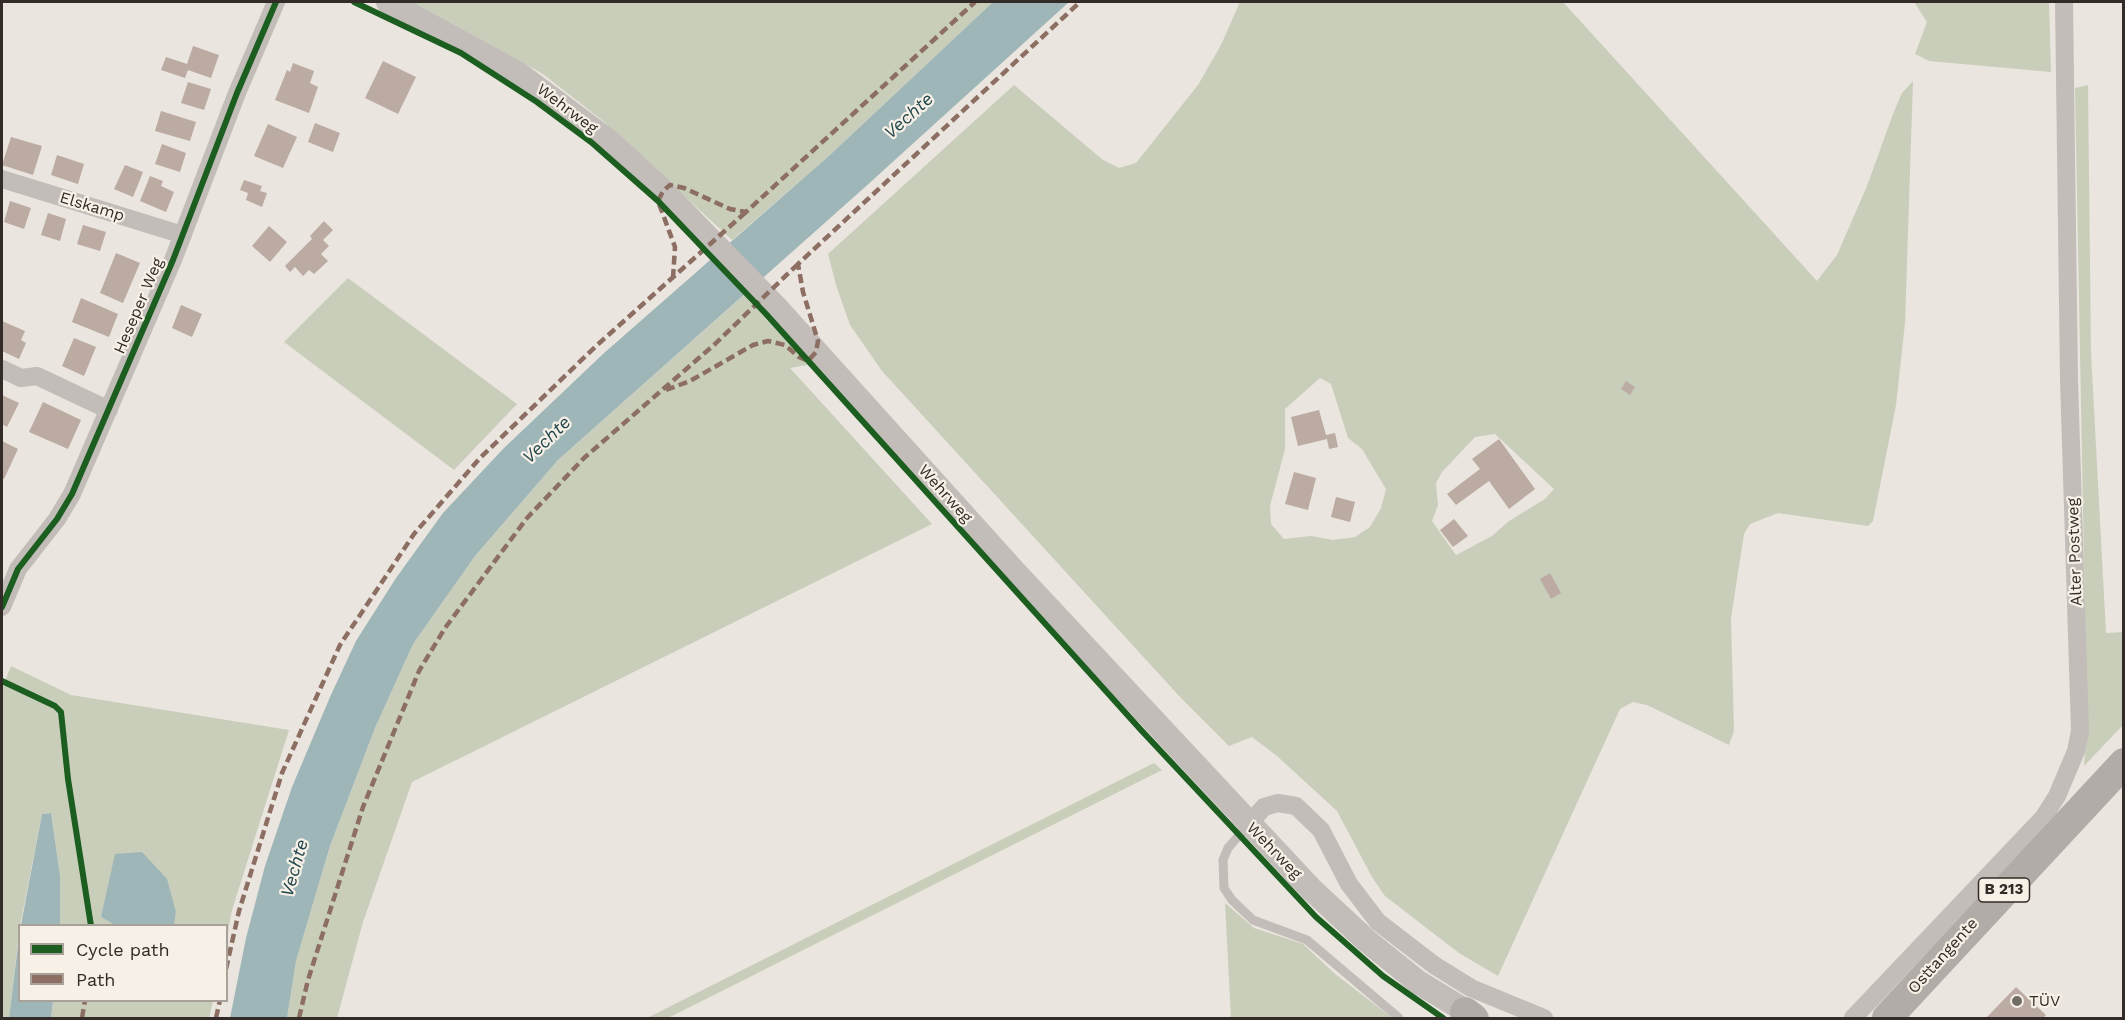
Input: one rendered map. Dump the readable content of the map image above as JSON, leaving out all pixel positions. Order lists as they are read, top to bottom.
{
  "streets": {
    "main road": ["B 213", "Osttangente"],
    "street": [
      "Wehrweg",
      "Elskamp",
      "Heseper Weg",
      "Alter Postweg"
    ]
  },
  "crossings": [
    ["Elskamp", "Heseper Weg"]
  ],
  "water": ["Vechte"],
  "places": ["TÜV"],
  "legend": ["Cycle path", "Path"]
}
